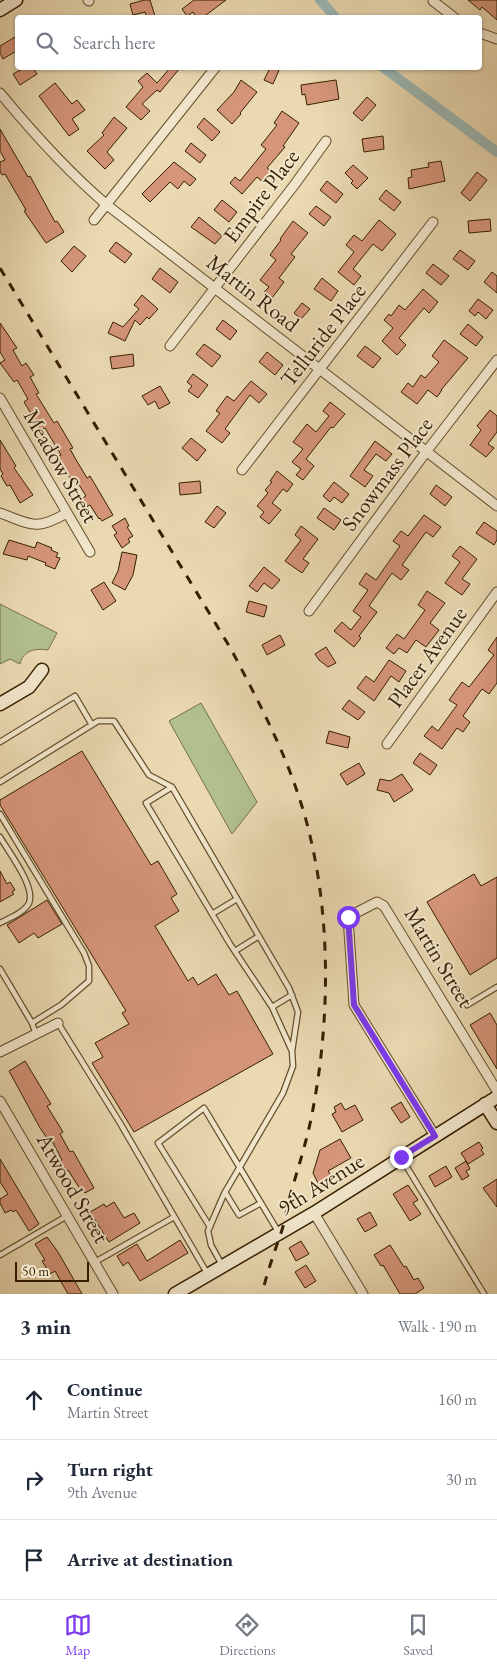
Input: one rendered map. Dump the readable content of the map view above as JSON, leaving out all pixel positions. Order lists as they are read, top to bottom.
{
  "streets": {
    "main road": ["9th Avenue"],
    "street": [
      "Empire Place",
      "Martin Road",
      "Telluride Place",
      "Meadow Street",
      "Snowmass Place",
      "Placer Avenue",
      "Martin Street",
      "Atwood Street"
    ]
  },
  "crossings": [
    ["Empire Place", "Martin Road"],
    ["Martin Road", "Telluride Place"],
    ["Martin Road", "Snowmass Place"],
    ["Martin Street", "9th Avenue"]
  ],
  "scale_bar": "50 m",
  "page": {
    "search": "Search here",
    "scale": "50 m",
    "heading": ["3 min", "Walk · 190 m"],
    "list": [
      ["Continue", "Martin Street", "160 m"],
      ["Turn right", "9th Avenue", "30 m"],
      "Arrive at destination"
    ],
    "nav": ["Map", "Directions", "Saved"]
  }
}
